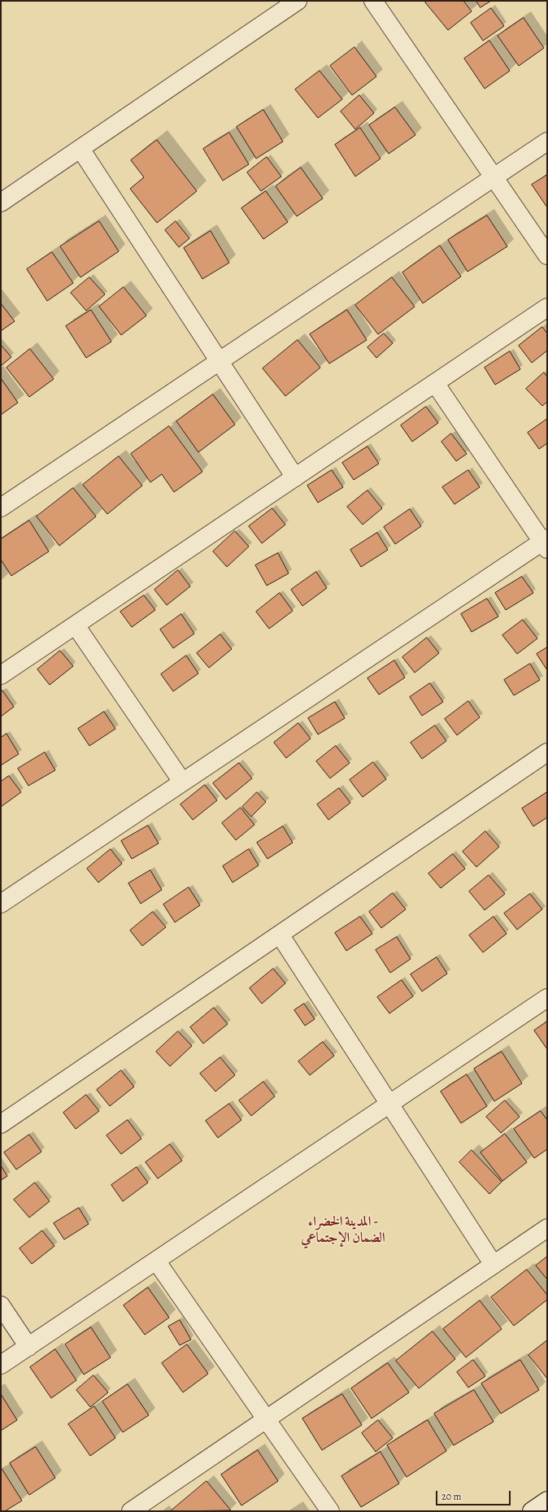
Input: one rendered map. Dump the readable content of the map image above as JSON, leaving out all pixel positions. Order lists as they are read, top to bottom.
{
  "districts": ["المدينة الخضراء - الضمان الإجتماعي"],
  "scale_bar": "20 m"
}
